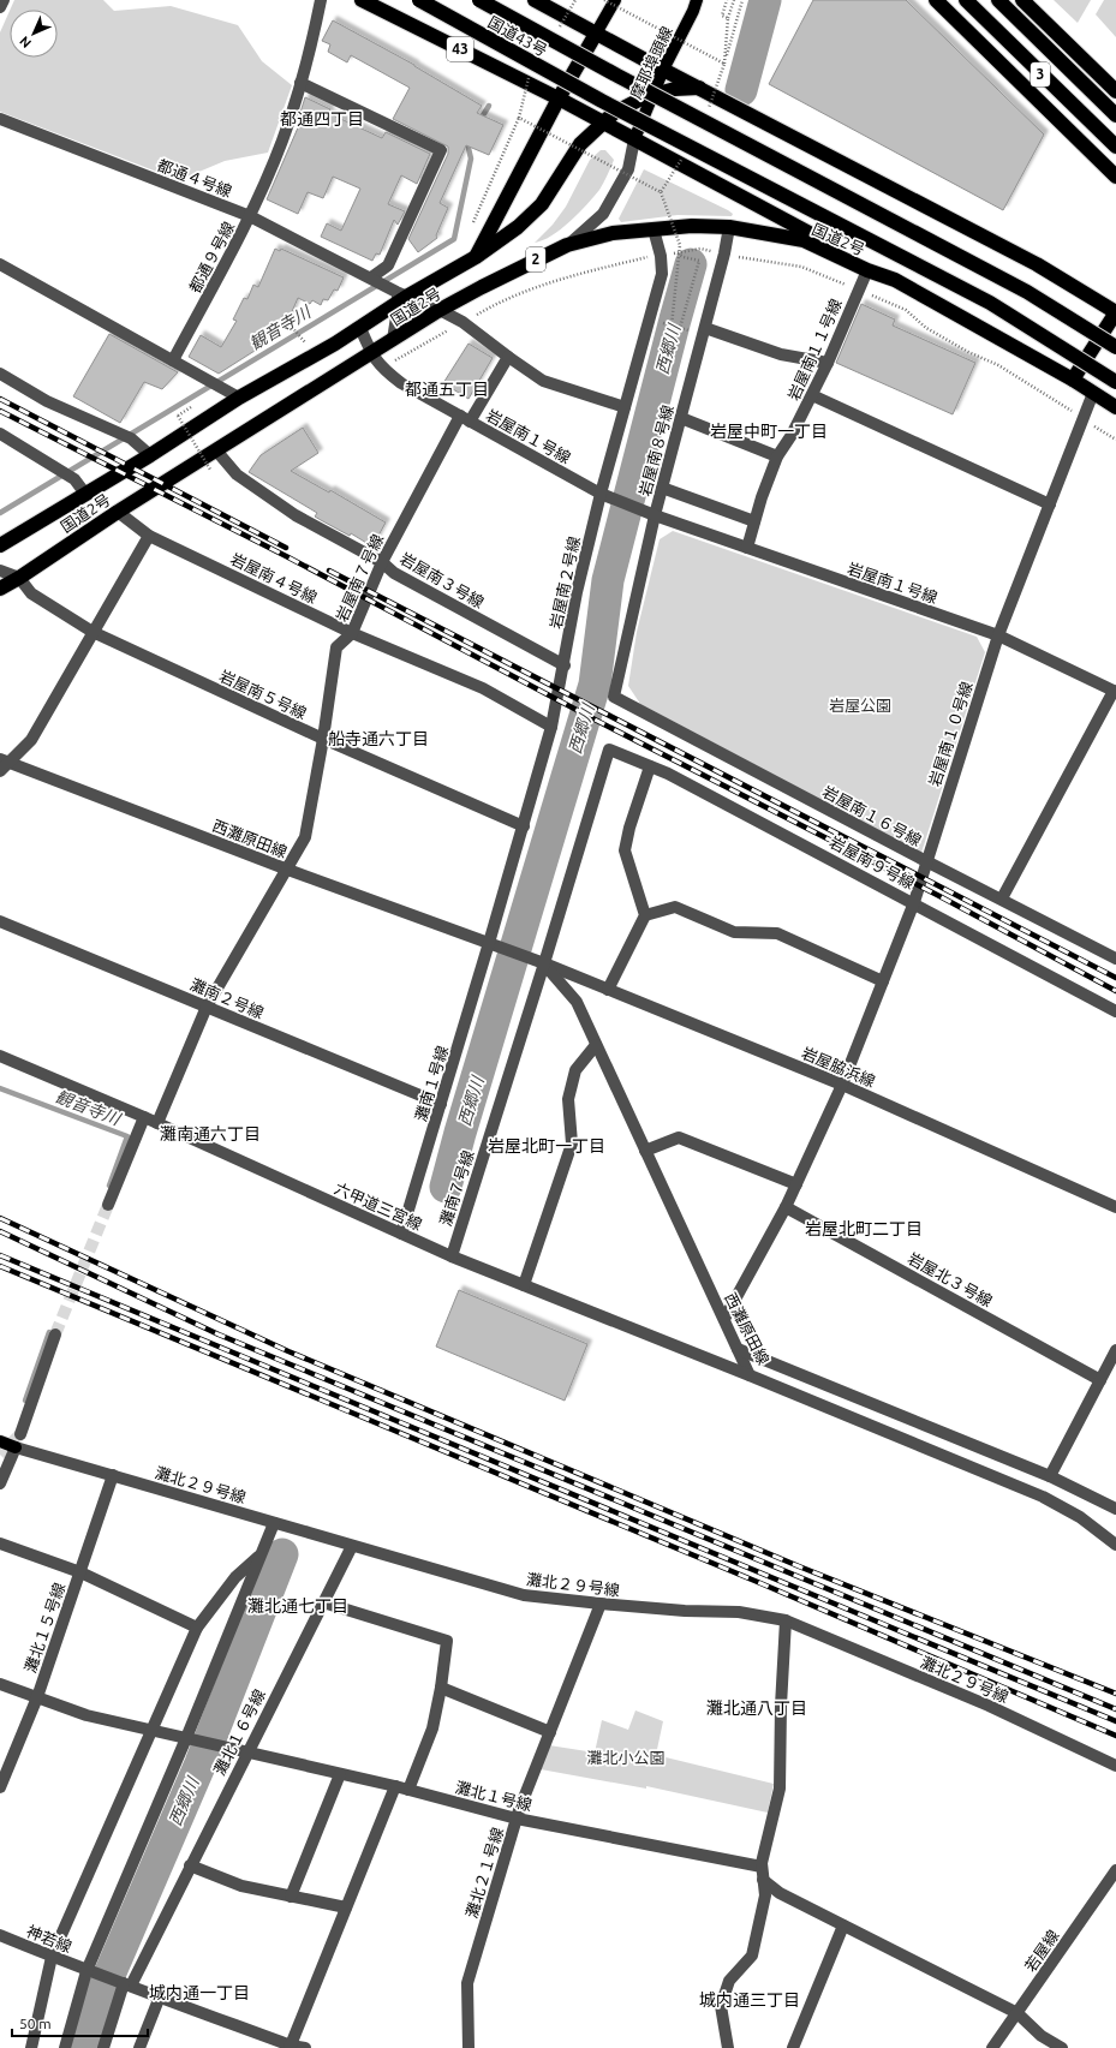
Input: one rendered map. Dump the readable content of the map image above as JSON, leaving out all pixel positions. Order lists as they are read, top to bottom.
{
  "streets": {
    "highway": [
      "国道43号",
      "43",
      "3",
      "国道2号",
      "2"
    ],
    "main road": ["摩耶埠頭線"],
    "street": [
      "都通４号線",
      "都通９号線",
      "岩屋南１１号線",
      "岩屋南１号線",
      "岩屋南８号線",
      "岩屋南４号線",
      "岩屋南７号線",
      "岩屋南３号線",
      "岩屋南２号線",
      "岩屋南５号線",
      "岩屋南１０号線",
      "岩屋南１６号線",
      "西灘原田線",
      "岩屋南９号線",
      "灘南２号線",
      "岩屋脇浜線",
      "灘南１号線",
      "灘南７号線",
      "六甲道三宮線",
      "岩屋北３号線",
      "灘北２９号線",
      "灘北１５号線",
      "灘北１６号線",
      "灘北１号線",
      "灘北２１号線",
      "神若線",
      "若屋線"
    ]
  },
  "crossings": [
    ["国道43号", "国道2号"],
    ["43", "国道2号"],
    ["摩耶埠頭線", "国道2号"],
    ["摩耶埠頭線", "2"],
    ["都通４号線", "国道2号"],
    ["都通４号線", "都通９号線"],
    ["都通４号線", "岩屋南７号線"],
    ["都通４号線", "岩屋南２号線"],
    ["国道2号", "2"],
    ["国道2号", "岩屋南１１号線"],
    ["国道2号", "岩屋南１号線"],
    ["国道2号", "岩屋南８号線"],
    ["国道2号", "岩屋南４号線"],
    ["国道2号", "岩屋南３号線"],
    ["国道2号", "岩屋南２号線"],
    ["国道2号", "岩屋南５号線"],
    ["国道2号", "岩屋南１０号線"],
    ["岩屋南１１号線", "岩屋南１号線"],
    ["岩屋南１号線", "岩屋南８号線"],
    ["岩屋南１号線", "岩屋南７号線"],
    ["岩屋南１号線", "岩屋南２号線"],
    ["岩屋南１号線", "岩屋南１０号線"],
    ["岩屋南８号線", "岩屋南１６号線"],
    ["岩屋南４号線", "岩屋南７号線"],
    ["岩屋南４号線", "岩屋南２号線"],
    ["岩屋南７号線", "岩屋南３号線"],
    ["岩屋南７号線", "岩屋南５号線"],
    ["岩屋南７号線", "西灘原田線"],
    ["岩屋南７号線", "灘南２号線"],
    ["岩屋南７号線", "六甲道三宮線"],
    ["岩屋南３号線", "岩屋南２号線"],
    ["岩屋南２号線", "岩屋南５号線"],
    ["岩屋南２号線", "西灘原田線"],
    ["岩屋南２号線", "灘南１号線"],
    ["岩屋南１０号線", "岩屋南１６号線"],
    ["岩屋南１０号線", "西灘原田線"],
    ["岩屋南１０号線", "岩屋南９号線"],
    ["岩屋南１０号線", "岩屋脇浜線"],
    ["岩屋南１０号線", "岩屋北３号線"],
    ["西灘原田線", "岩屋脇浜線"],
    ["西灘原田線", "灘南１号線"],
    ["西灘原田線", "灘南７号線"],
    ["西灘原田線", "六甲道三宮線"],
    ["岩屋南９号線", "灘南７号線"],
    ["灘南２号線", "灘南１号線"],
    ["岩屋脇浜線", "灘南７号線"],
    ["灘南１号線", "六甲道三宮線"],
    ["灘南７号線", "六甲道三宮線"],
    ["灘北２９号線", "灘北１５号線"],
    ["灘北２９号線", "灘北１６号線"],
    ["灘北２９号線", "灘北２１号線"],
    ["灘北１６号線", "灘北１号線"],
    ["灘北１６号線", "神若線"],
    ["灘北１号線", "灘北２１号線"]
  ],
  "districts": [
    "都通四丁目",
    "都通五丁目",
    "岩屋中町一丁目",
    "船寺通六丁目",
    "灘南通六丁目",
    "岩屋北町一丁目",
    "岩屋北町二丁目",
    "灘北通七丁目",
    "灘北通八丁目",
    "城内通一丁目",
    "城内通三丁目"
  ],
  "water": ["観音寺川", "西郷川"],
  "parks": ["岩屋公園", "灘北小公園"],
  "scale_bar": "50 m",
  "north": "bottom left"
}
